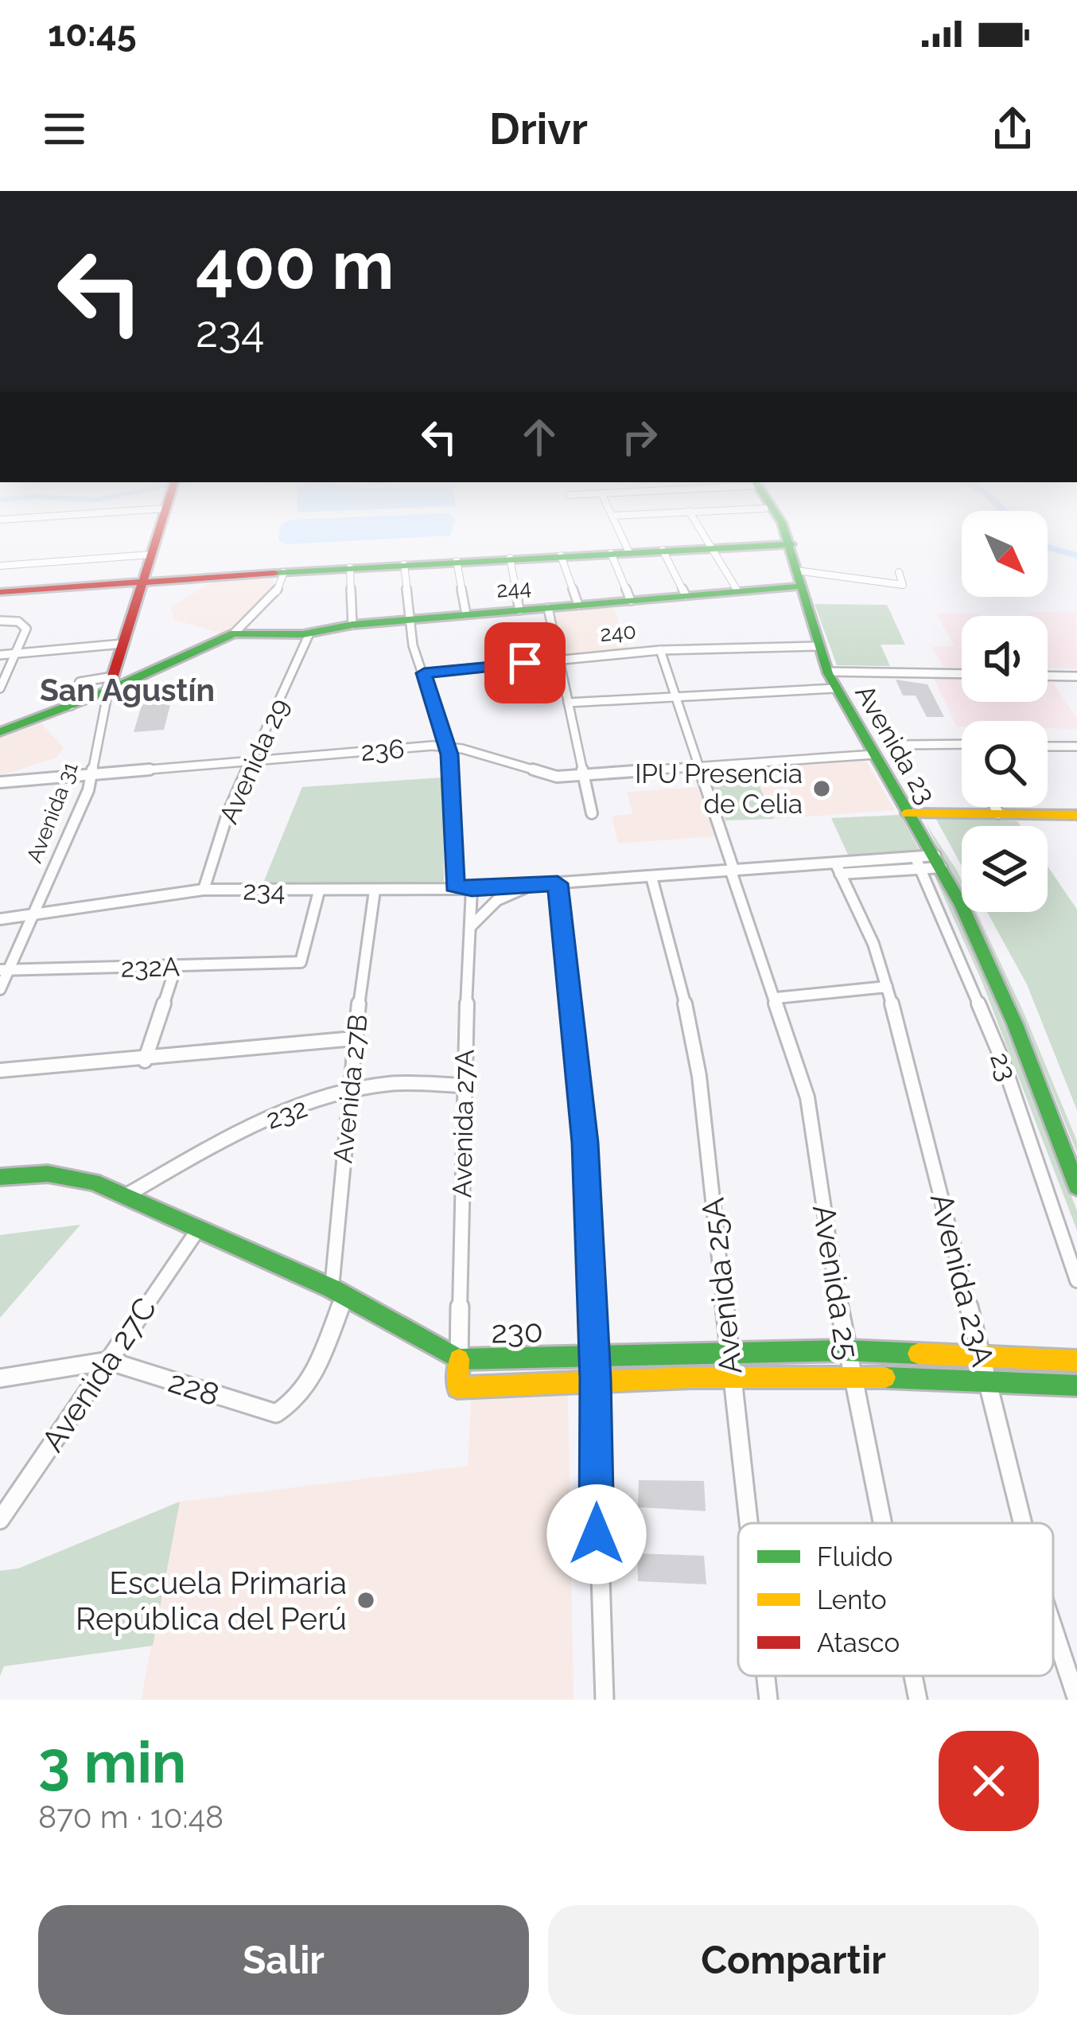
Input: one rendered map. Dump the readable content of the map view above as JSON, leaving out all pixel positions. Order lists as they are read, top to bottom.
{
  "streets": {
    "street": [
      "244",
      "240",
      "Avenida 23",
      "236",
      "Avenida 29",
      "Avenida 31",
      "234",
      "232A",
      "23",
      "Avenida 27B",
      "232",
      "Avenida 27A",
      "Avenida 23A",
      "Avenida 25",
      "Avenida 25A",
      "230",
      "Avenida 27C",
      "228"
    ]
  },
  "crossings": [
    ["244", "Avenida 23"],
    ["244", "Avenida 29"],
    ["240", "Avenida 23"],
    ["240", "Avenida 25"],
    ["Avenida 23", "236"],
    ["Avenida 23", "234"],
    ["236", "Avenida 29"],
    ["236", "Avenida 31"],
    ["236", "Avenida 25"],
    ["Avenida 29", "234"],
    ["Avenida 31", "234"],
    ["Avenida 31", "232A"],
    ["234", "232A"],
    ["234", "23"],
    ["234", "Avenida 27B"],
    ["234", "Avenida 27A"],
    ["234", "Avenida 23A"],
    ["234", "Avenida 25"],
    ["234", "Avenida 25A"],
    ["Avenida 27B", "232"],
    ["Avenida 27B", "230"],
    ["Avenida 27B", "228"],
    ["232", "Avenida 27A"],
    ["232", "230"],
    ["Avenida 27A", "230"],
    ["Avenida 23A", "230"],
    ["Avenida 25", "230"],
    ["Avenida 25A", "230"],
    ["230", "Avenida 27C"],
    ["Avenida 27C", "228"]
  ],
  "districts": ["San Agustín"],
  "places": ["IPU Presencia de Celia", "Escuela Primaria República del Perú"],
  "legend": ["Fluido", "Lento", "Atasco"],
  "north": "bottom right",
  "page": {
    "status": "10:45",
    "header": "Drivr",
    "turn": ["400 m", "234"],
    "heading": ["3 min", "870 m · 10:48"],
    "buttons": ["Salir", "Compartir"]
  }
}
